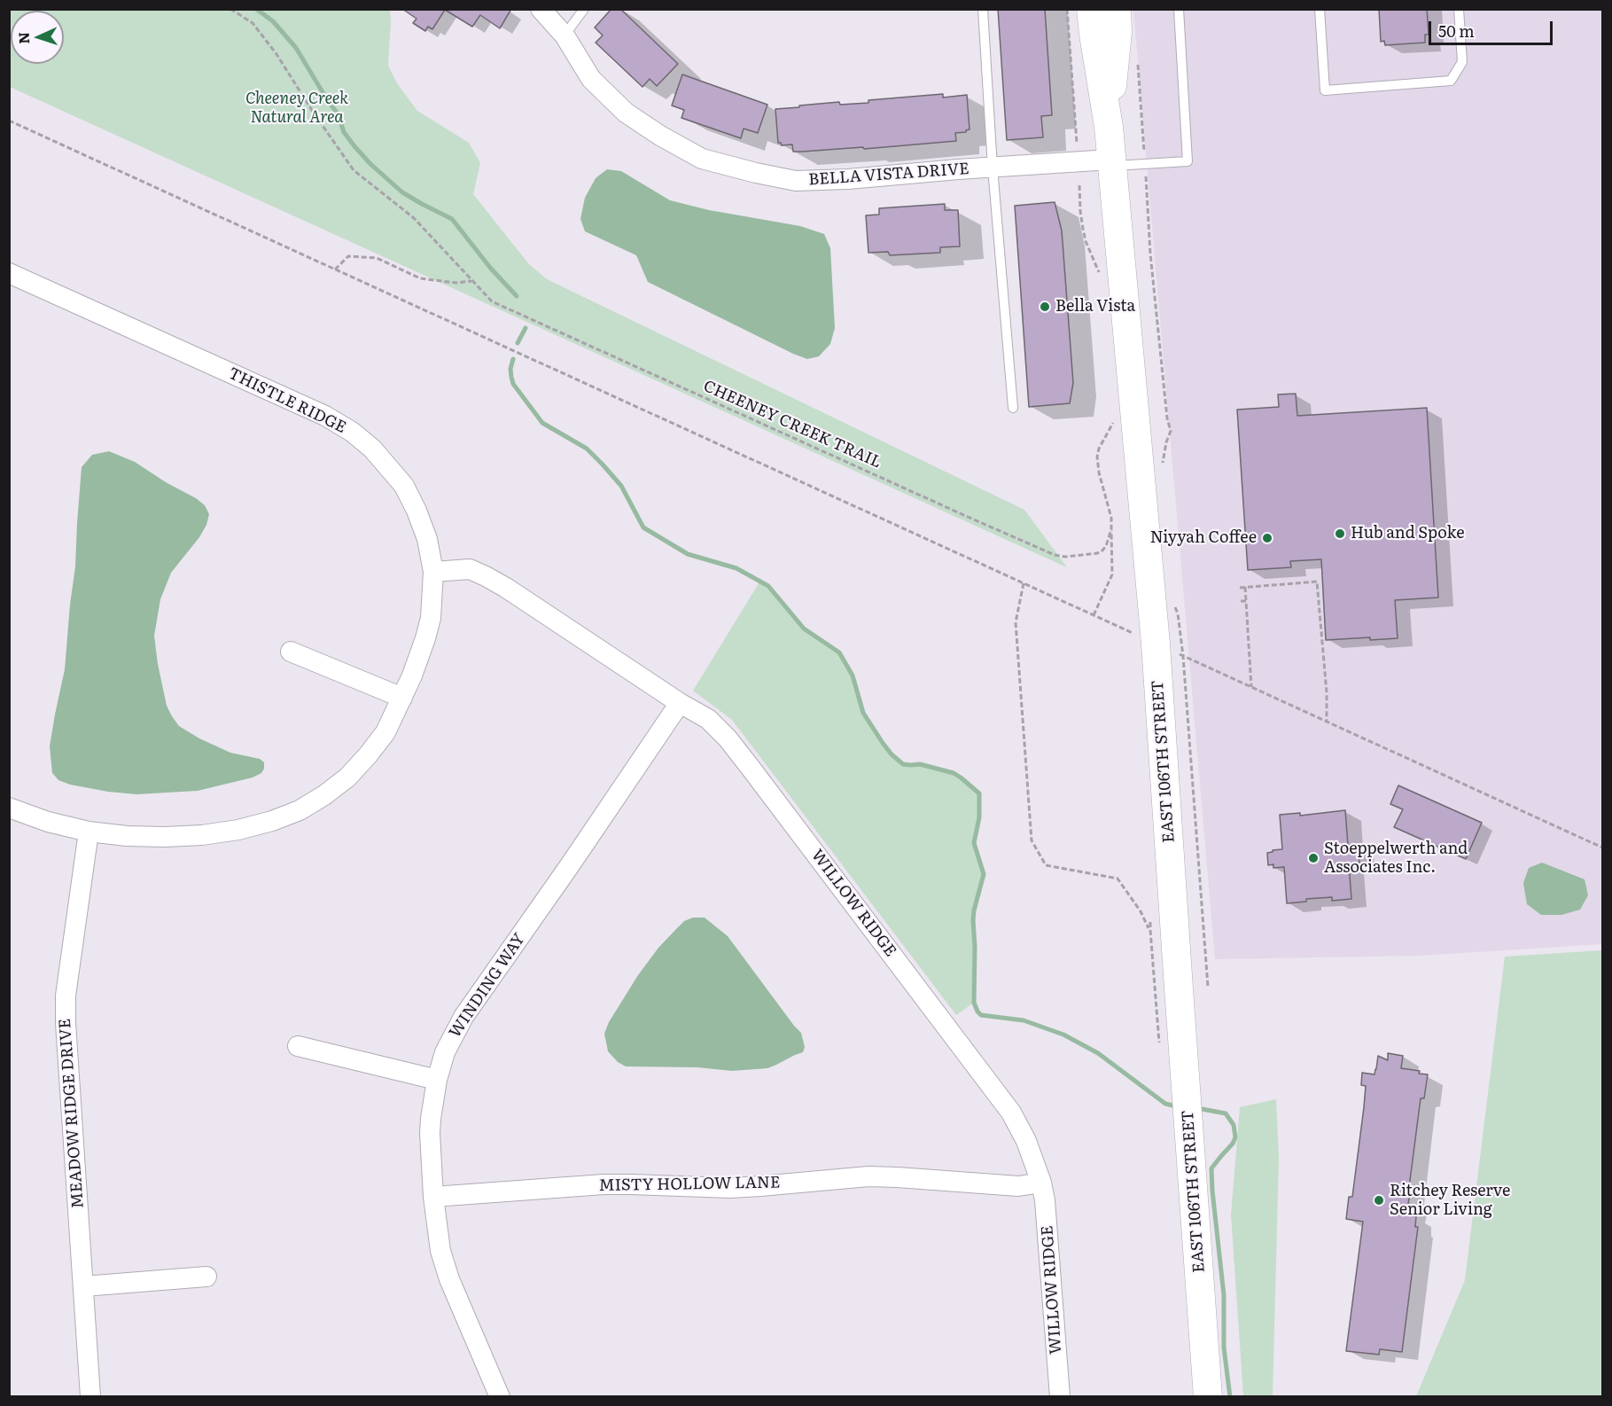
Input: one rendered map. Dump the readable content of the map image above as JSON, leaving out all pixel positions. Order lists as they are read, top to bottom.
{
  "streets": {
    "main road": ["EAST 106TH STREET"],
    "street": [
      "BELLA VISTA DRIVE",
      "THISTLE RIDGE",
      "WILLOW RIDGE",
      "WINDING WAY",
      "MEADOW RIDGE DRIVE",
      "MISTY HOLLOW LANE"
    ],
    "path": ["CHEENEY CREEK TRAIL"]
  },
  "crossings": [
    ["BELLA VISTA DRIVE", "EAST 106TH STREET"],
    ["THISTLE RIDGE", "WILLOW RIDGE"],
    ["THISTLE RIDGE", "MEADOW RIDGE DRIVE"],
    ["WILLOW RIDGE", "WINDING WAY"],
    ["WILLOW RIDGE", "MISTY HOLLOW LANE"],
    ["WINDING WAY", "MISTY HOLLOW LANE"]
  ],
  "parks": ["Cheeney Creek Natural Area"],
  "places": [
    "Bella Vista",
    "Hub and Spoke",
    "Niyyah Coffee",
    "Stoeppelwerth and Associates Inc.",
    "Ritchey Reserve Senior Living"
  ],
  "scale_bar": "50 m",
  "north": "left"
}
